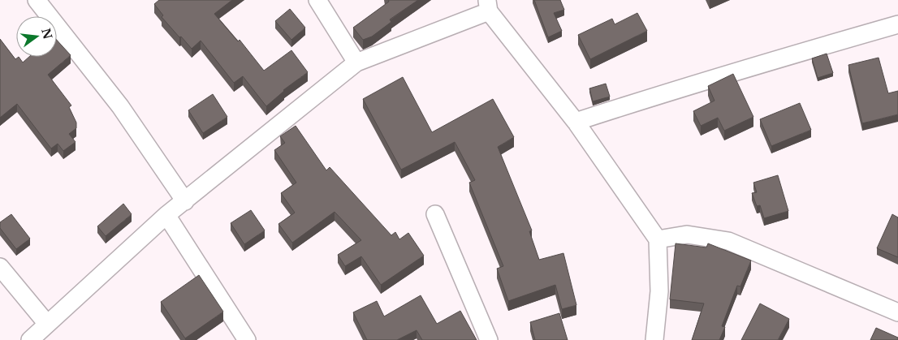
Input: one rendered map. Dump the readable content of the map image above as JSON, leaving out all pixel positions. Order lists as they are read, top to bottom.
{
  "north": "right"
}
